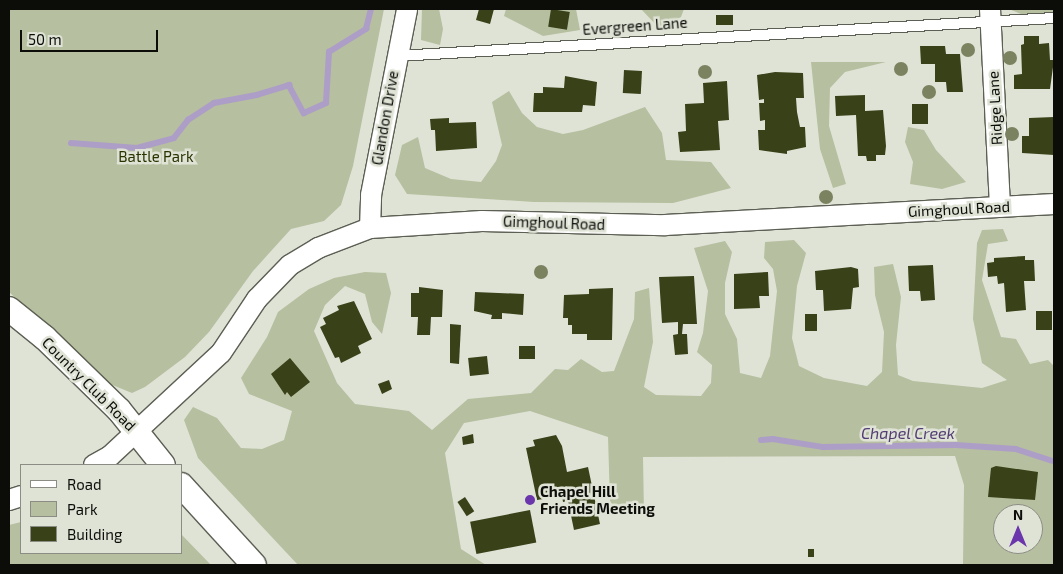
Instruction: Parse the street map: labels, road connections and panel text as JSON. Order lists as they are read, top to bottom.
{
  "streets": {
    "street": [
      "Ridge Lane",
      "Glandon Drive",
      "Gimghoul Road",
      "Country Club Road"
    ],
    "lane": ["Evergreen Lane"]
  },
  "crossings": [
    ["Evergreen Lane", "Ridge Lane"],
    ["Evergreen Lane", "Glandon Drive"],
    ["Ridge Lane", "Gimghoul Road"],
    ["Glandon Drive", "Gimghoul Road"],
    ["Gimghoul Road", "Country Club Road"]
  ],
  "water": ["Chapel Creek"],
  "parks": ["Battle Park"],
  "places": ["Chapel Hill Friends Meeting"],
  "legend": ["Road", "Park", "Building"],
  "scale_bar": "50 m",
  "north": "top"
}
